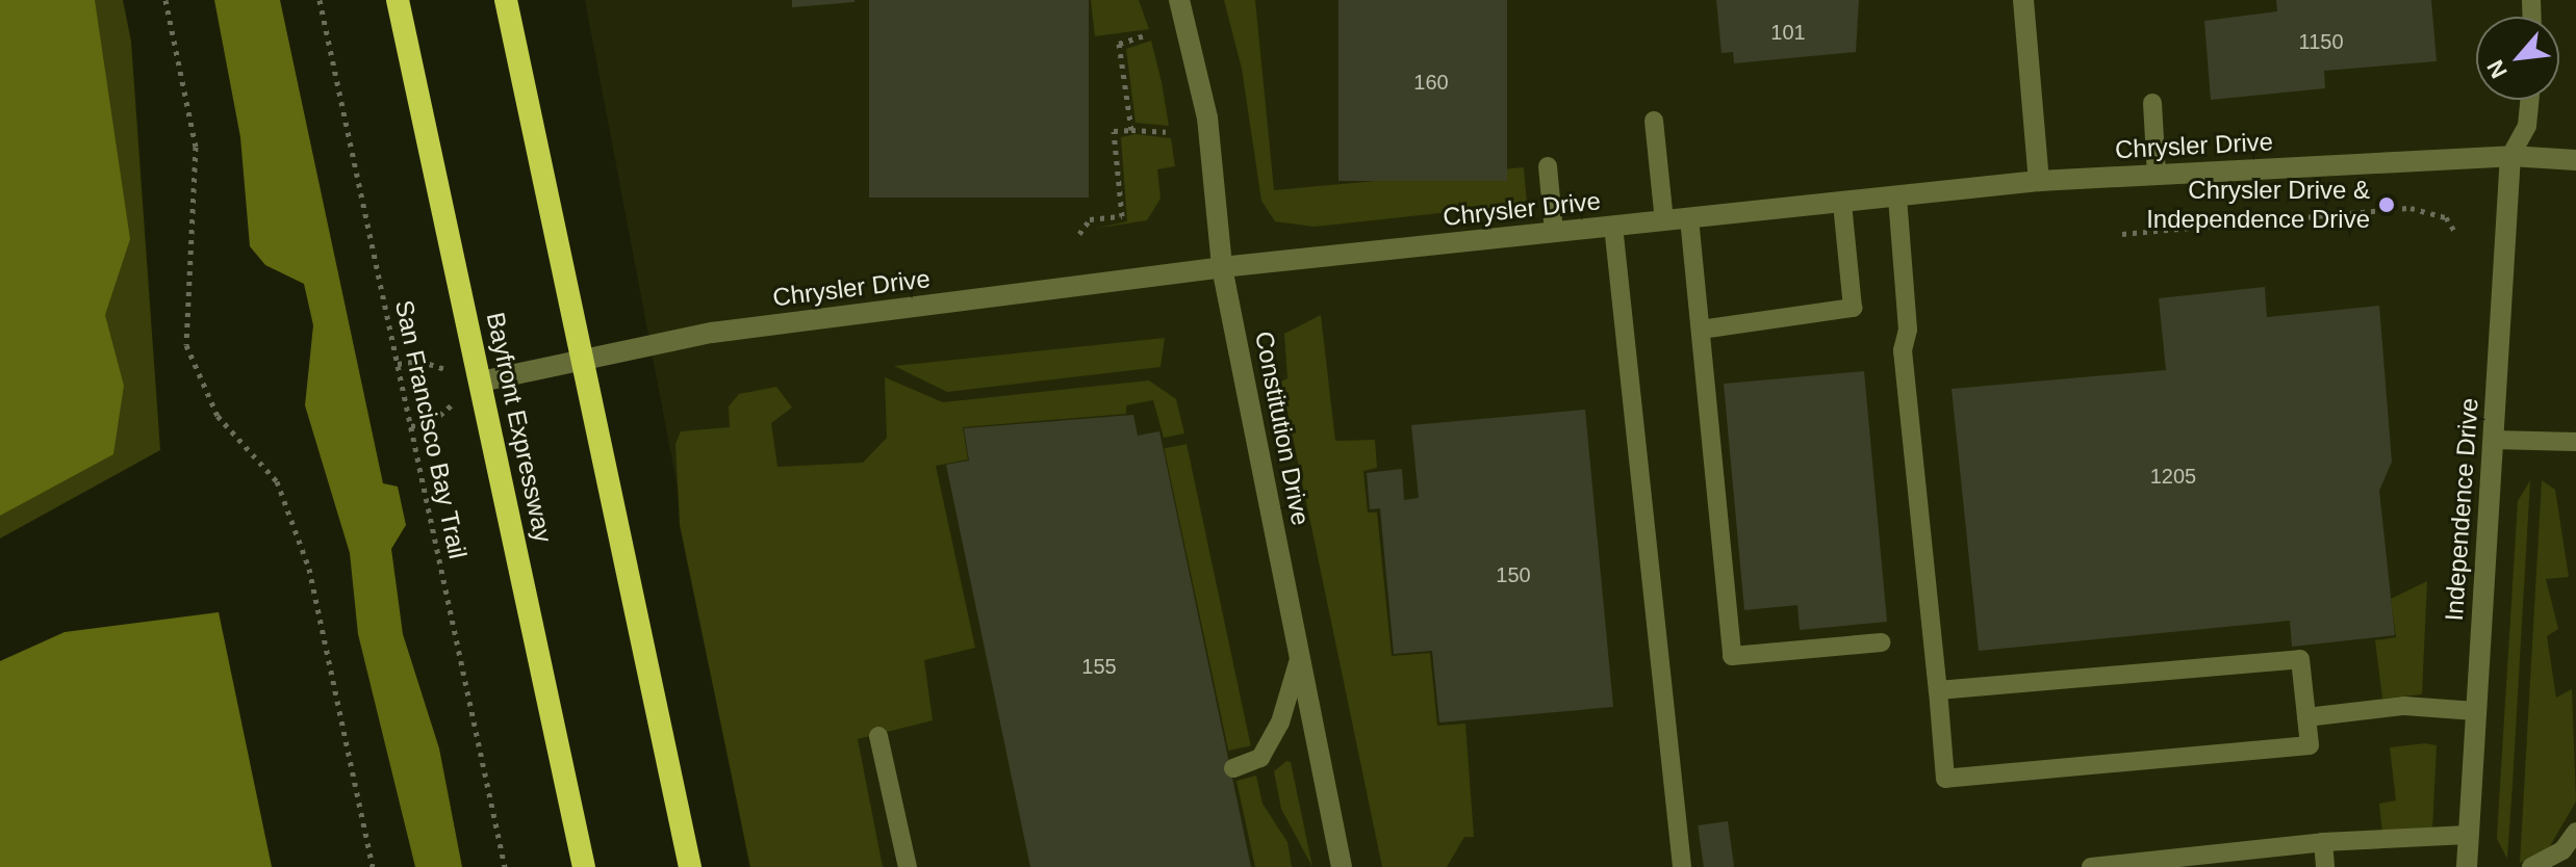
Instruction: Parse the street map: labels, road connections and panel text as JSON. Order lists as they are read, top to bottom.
{
  "streets": {
    "highway": ["Bayfront Expressway"],
    "street": ["Chrysler Drive", "Constitution Drive", "Independence Drive"],
    "path": ["San Francisco Bay Trail"]
  },
  "crossings": [
    ["Chrysler Drive", "Bayfront Expressway"],
    ["Chrysler Drive", "Constitution Drive"],
    ["Chrysler Drive", "Independence Drive"]
  ],
  "places": ["Chrysler Drive & Independence Drive"],
  "house_numbers": [
    "101",
    "1150",
    "160",
    "1205",
    "150",
    "155"
  ],
  "north": "bottom left"
}
